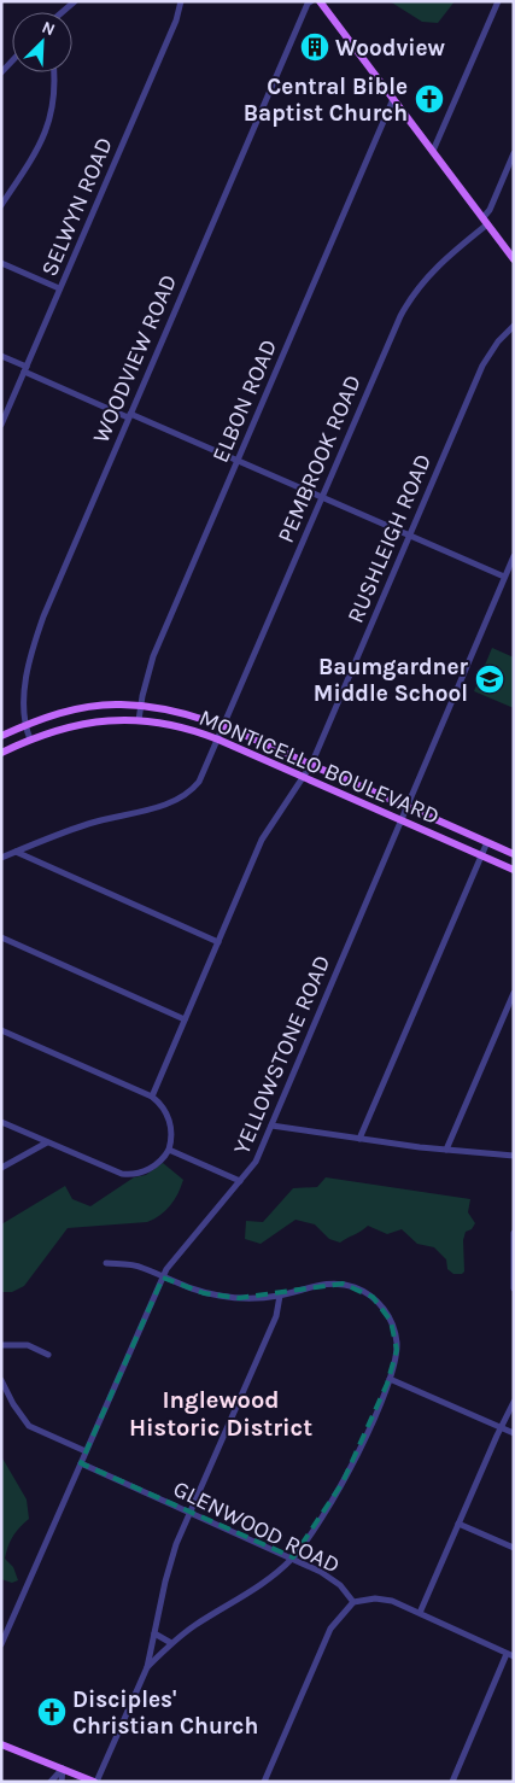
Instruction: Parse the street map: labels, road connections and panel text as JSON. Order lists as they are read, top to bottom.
{
  "streets": {
    "main road": ["MONTICELLO BOULEVARD"],
    "street": [
      "SELWYN ROAD",
      "WOODVIEW ROAD",
      "ELBON ROAD",
      "PEMBROOK ROAD",
      "RUSHLEIGH ROAD",
      "YELLOWSTONE ROAD",
      "GLENWOOD ROAD"
    ]
  },
  "crossings": [
    ["WOODVIEW ROAD", "MONTICELLO BOULEVARD"],
    ["ELBON ROAD", "MONTICELLO BOULEVARD"],
    ["PEMBROOK ROAD", "MONTICELLO BOULEVARD"],
    ["RUSHLEIGH ROAD", "MONTICELLO BOULEVARD"],
    ["MONTICELLO BOULEVARD", "YELLOWSTONE ROAD"],
    ["YELLOWSTONE ROAD", "GLENWOOD ROAD"]
  ],
  "districts": ["Inglewood Historic District"],
  "places": {
    "building": ["Woodview"],
    "church": ["Central Bible Baptist Church", "Disciples' Christian Church"],
    "school or university": ["Baumgardner Middle School"]
  },
  "north": "top right"
}
